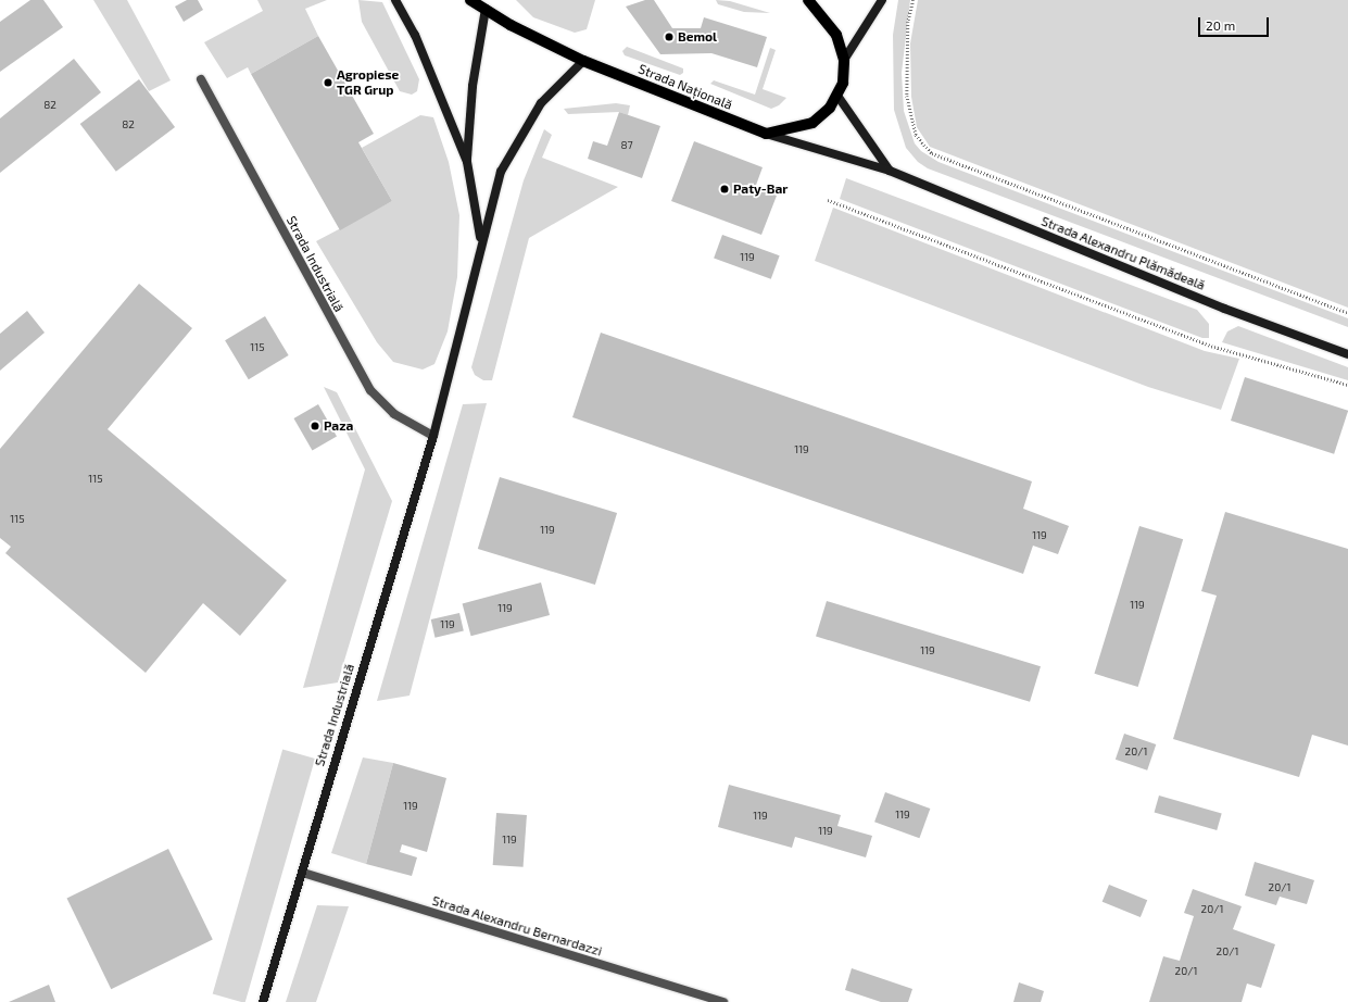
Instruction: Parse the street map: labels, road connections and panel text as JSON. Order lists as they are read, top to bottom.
{
  "streets": {
    "main road": ["Strada Națională"],
    "street": ["Strada Alexandru Plămădeală", "Strada Industrială"],
    "lane": ["Strada Alexandru Bernardazzi"]
  },
  "crossings": [
    ["Strada Națională", "Strada Alexandru Plămădeală"],
    ["Strada Națională", "Strada Industrială"],
    ["Strada Industrială", "Strada Alexandru Bernardazzi"]
  ],
  "places": [
    "Bemol",
    "Agropiese TGR Grup",
    "Paty-Bar",
    "Paza"
  ],
  "house_numbers": [
    "82",
    "82",
    "87",
    "119",
    "115",
    "119",
    "115",
    "115",
    "119",
    "119",
    "119",
    "119",
    "119",
    "119",
    "20/1",
    "119",
    "119",
    "119",
    "119",
    "119",
    "20/1",
    "20/1",
    "20/1",
    "20/1"
  ],
  "scale_bar": "20 m"
}
